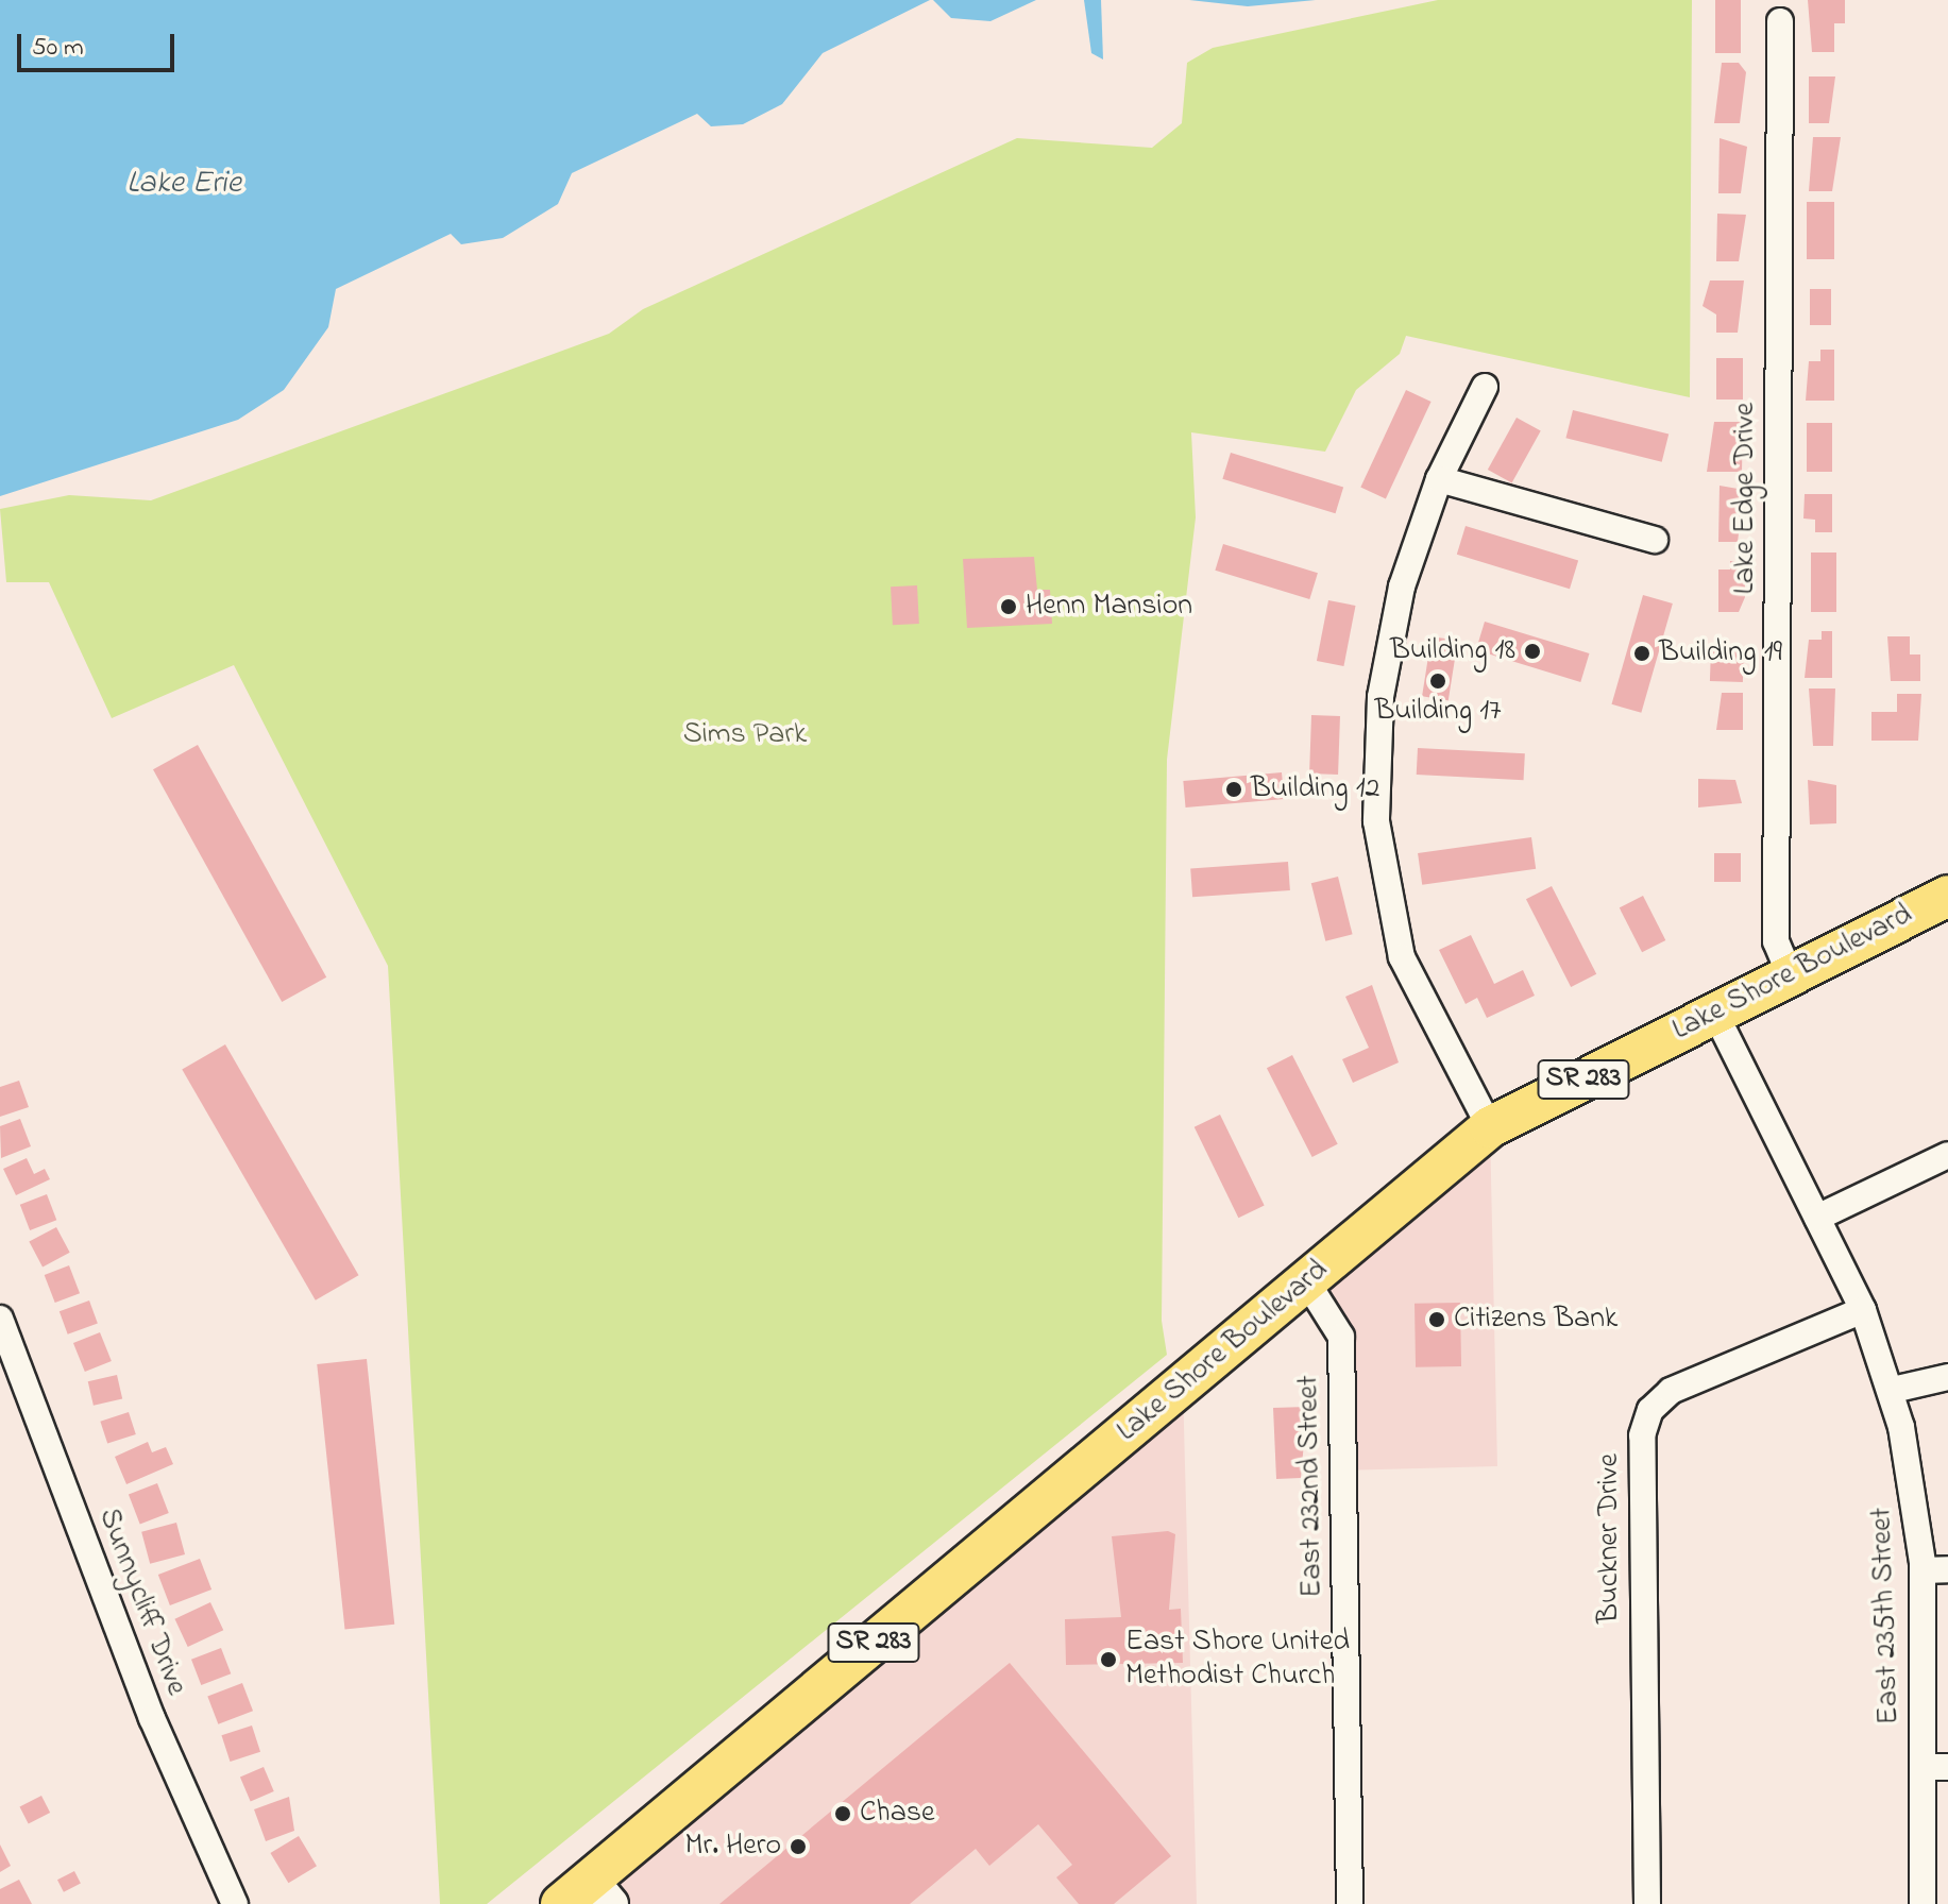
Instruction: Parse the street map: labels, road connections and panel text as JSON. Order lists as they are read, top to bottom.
{
  "streets": {
    "main road": ["Lake Shore Boulevard", "SR 283"],
    "street": [
      "Lake Edge Drive",
      "East 232nd Street",
      "Buckner Drive",
      "Sunnycliff Drive",
      "East 235th Street"
    ]
  },
  "crossings": [
    ["Lake Edge Drive", "Lake Shore Boulevard"],
    ["Lake Shore Boulevard", "East 232nd Street"],
    ["Lake Shore Boulevard", "East 235th Street"],
    ["Buckner Drive", "East 235th Street"]
  ],
  "water": ["Lake Erie"],
  "parks": ["Sims Park"],
  "places": [
    "Henn Mansion",
    "Building 18",
    "Building 19",
    "Building 17",
    "Building 12",
    "Citizens Bank",
    "East Shore United Methodist Church",
    "Chase",
    "Mr. Hero"
  ],
  "scale_bar": "50 m"
}
